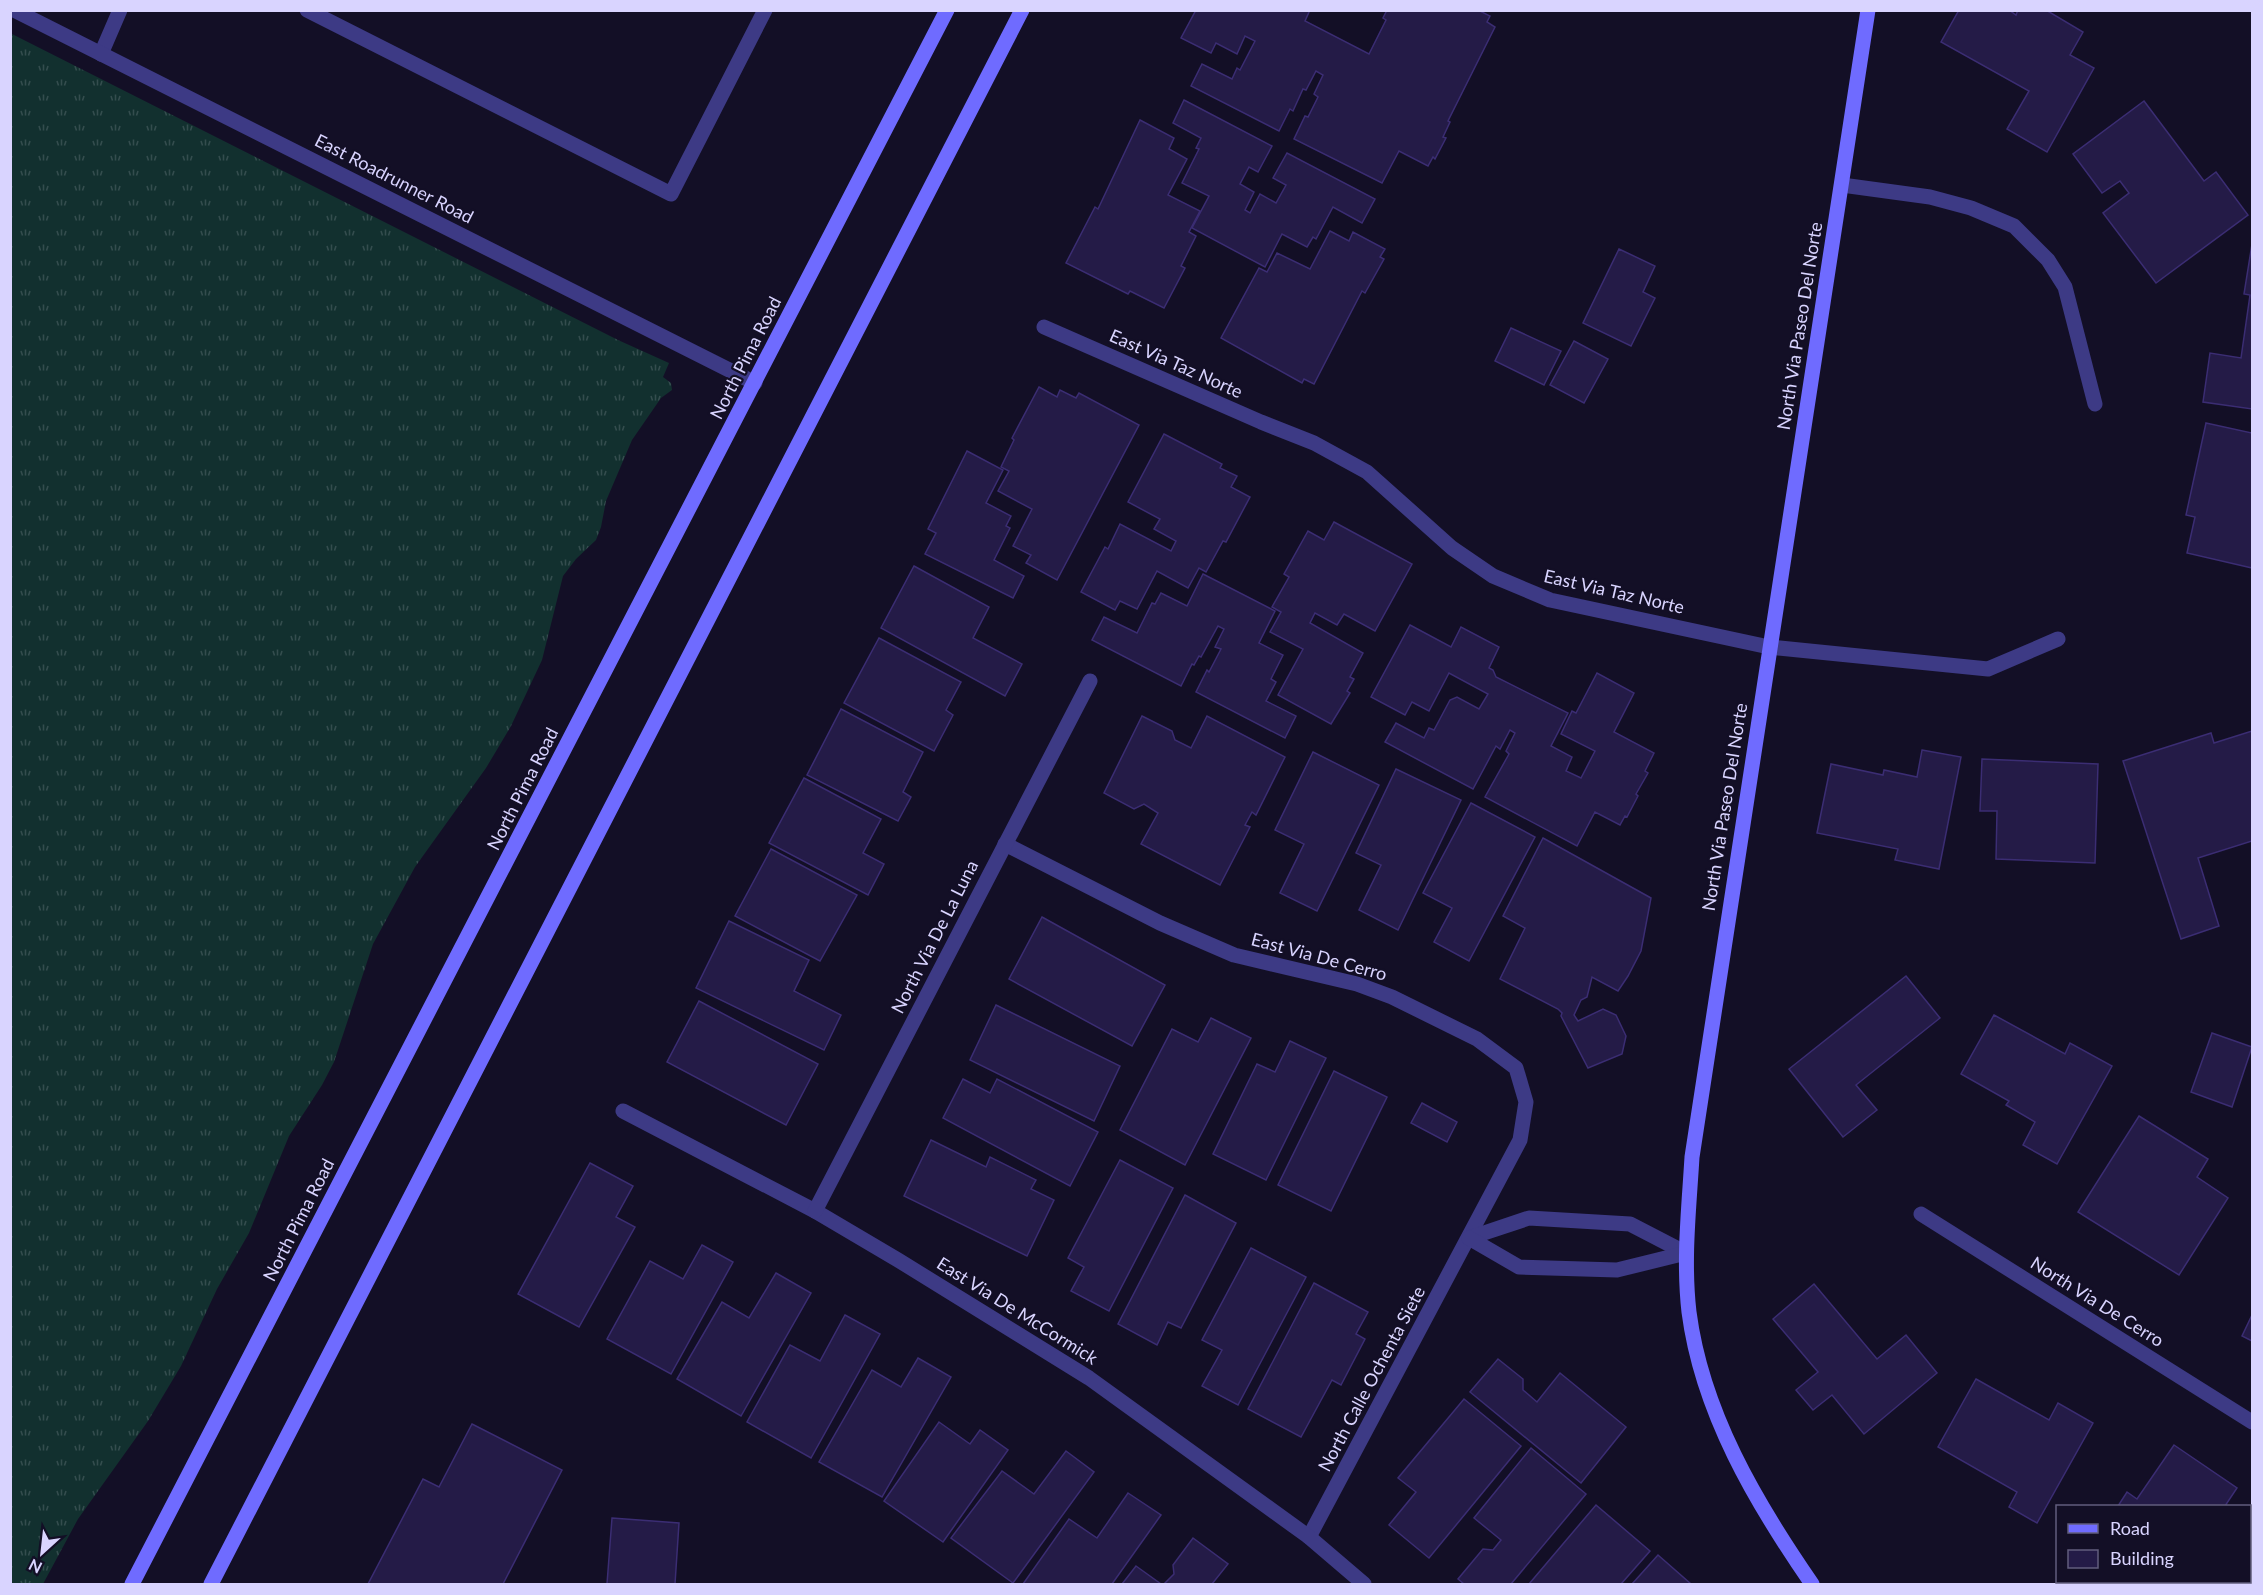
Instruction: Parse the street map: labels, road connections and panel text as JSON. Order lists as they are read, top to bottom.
{
  "streets": {
    "main road": ["North Via Paseo Del Norte", "North Pima Road"],
    "street": [
      "East Roadrunner Road",
      "East Via Taz Norte",
      "North Via De La Luna",
      "East Via De Cerro",
      "North Via De Cerro",
      "East Via De McCormick",
      "North Calle Ochenta Siete"
    ]
  },
  "crossings": [
    ["East Roadrunner Road", "North Pima Road"],
    ["North Via Paseo Del Norte", "East Via Taz Norte"],
    ["North Via De La Luna", "East Via De Cerro"],
    ["North Via De La Luna", "East Via De McCormick"],
    ["East Via De Cerro", "North Calle Ochenta Siete"],
    ["East Via De McCormick", "North Calle Ochenta Siete"]
  ],
  "legend": ["Road", "Building"],
  "north": "bottom left"
}
